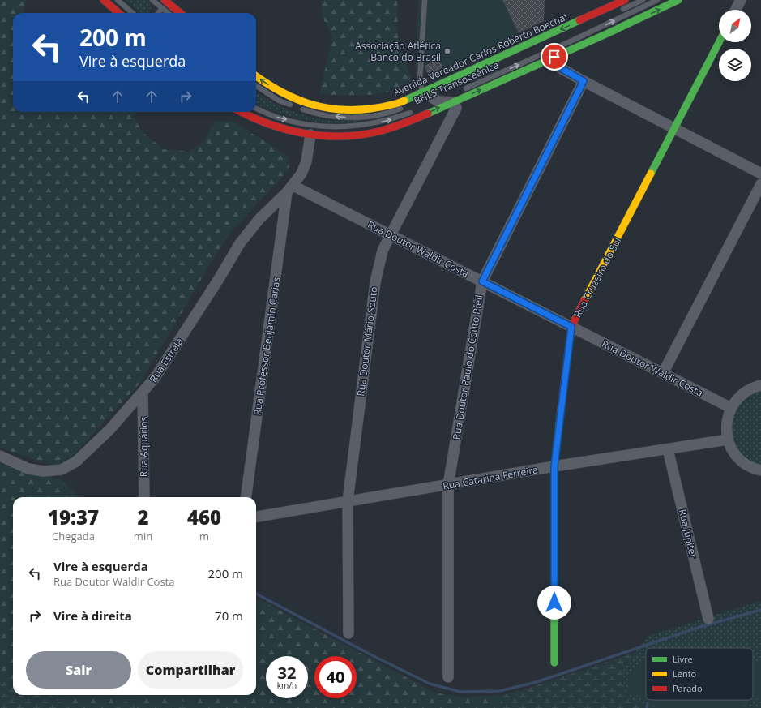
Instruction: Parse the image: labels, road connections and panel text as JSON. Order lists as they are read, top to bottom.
{
  "streets": {
    "main road": ["Avenida Vereador Carlos Roberto Boechat", "Rua Cruzeiro do Sul"],
    "street": [
      "Rua Doutor Waldir Costa",
      "Rua Doutor Mário Souto",
      "Rua Professor Benjamin Carias",
      "Rua Estrela",
      "Rua Doutor Paulo do Couto Pfeil",
      "Rua Aquários",
      "Rua Catarina Ferreira",
      "Rua Júpiter"
    ],
    "lane": ["BHLS Transoceânica"]
  },
  "crossings": [
    ["Rua Doutor Waldir Costa", "Rua Cruzeiro do Sul"],
    ["Rua Doutor Waldir Costa", "Rua Doutor Mário Souto"],
    ["Rua Doutor Waldir Costa", "Rua Professor Benjamin Carias"],
    ["Rua Doutor Waldir Costa", "Rua Estrela"],
    ["Rua Doutor Waldir Costa", "Rua Doutor Paulo do Couto Pfeil"],
    ["Rua Cruzeiro do Sul", "Rua Catarina Ferreira"],
    ["Rua Doutor Mário Souto", "Rua Catarina Ferreira"],
    ["Rua Professor Benjamin Carias", "Rua Estrela"],
    ["Rua Estrela", "Rua Aquários"],
    ["Rua Doutor Paulo do Couto Pfeil", "Rua Catarina Ferreira"],
    ["Rua Catarina Ferreira", "Rua Júpiter"]
  ],
  "places": ["Associação Atlética Banco do Brasil"],
  "legend": ["Livre", "Lento", "Parado"],
  "north": "top right",
  "page": {
    "turn": ["200 m", "Vire à esquerda"],
    "eta": [
      "19:37",
      "Chegada",
      "2",
      "min",
      "460",
      "m"
    ],
    "list": [
      {
        "name": "Vire à esquerda",
        "note": "Rua Doutor Waldir Costa",
        "value": "200 m"
      },
      {
        "name": "Vire à direita",
        "value": "70 m"
      }
    ],
    "buttons": ["Sair", "Compartilhar"],
    "speed": "32 km/h",
    "limit": "40"
  }
}
